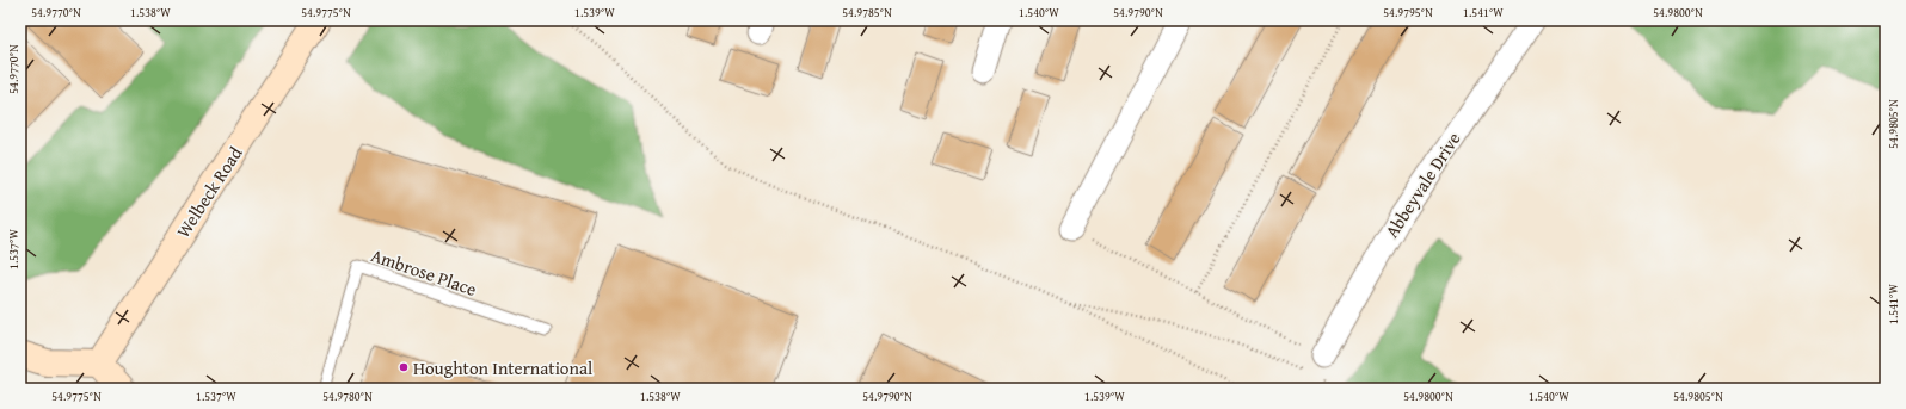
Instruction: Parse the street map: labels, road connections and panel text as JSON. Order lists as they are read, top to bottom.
{
  "streets": {
    "street": ["Abbeyvale Drive", "Welbeck Road"],
    "lane": ["Ambrose Place"]
  },
  "places": ["Houghton International"],
  "coordinates": [
    "54.9770°N",
    "1.538°W",
    "54.9775°N",
    "1.539°W",
    "54.9785°N",
    "1.540°W",
    "54.9790°N",
    "54.9795°N",
    "1.541°W",
    "54.9800°N",
    "54.9805°N",
    "1.537°W",
    "54.9780°N"
  ]
}
